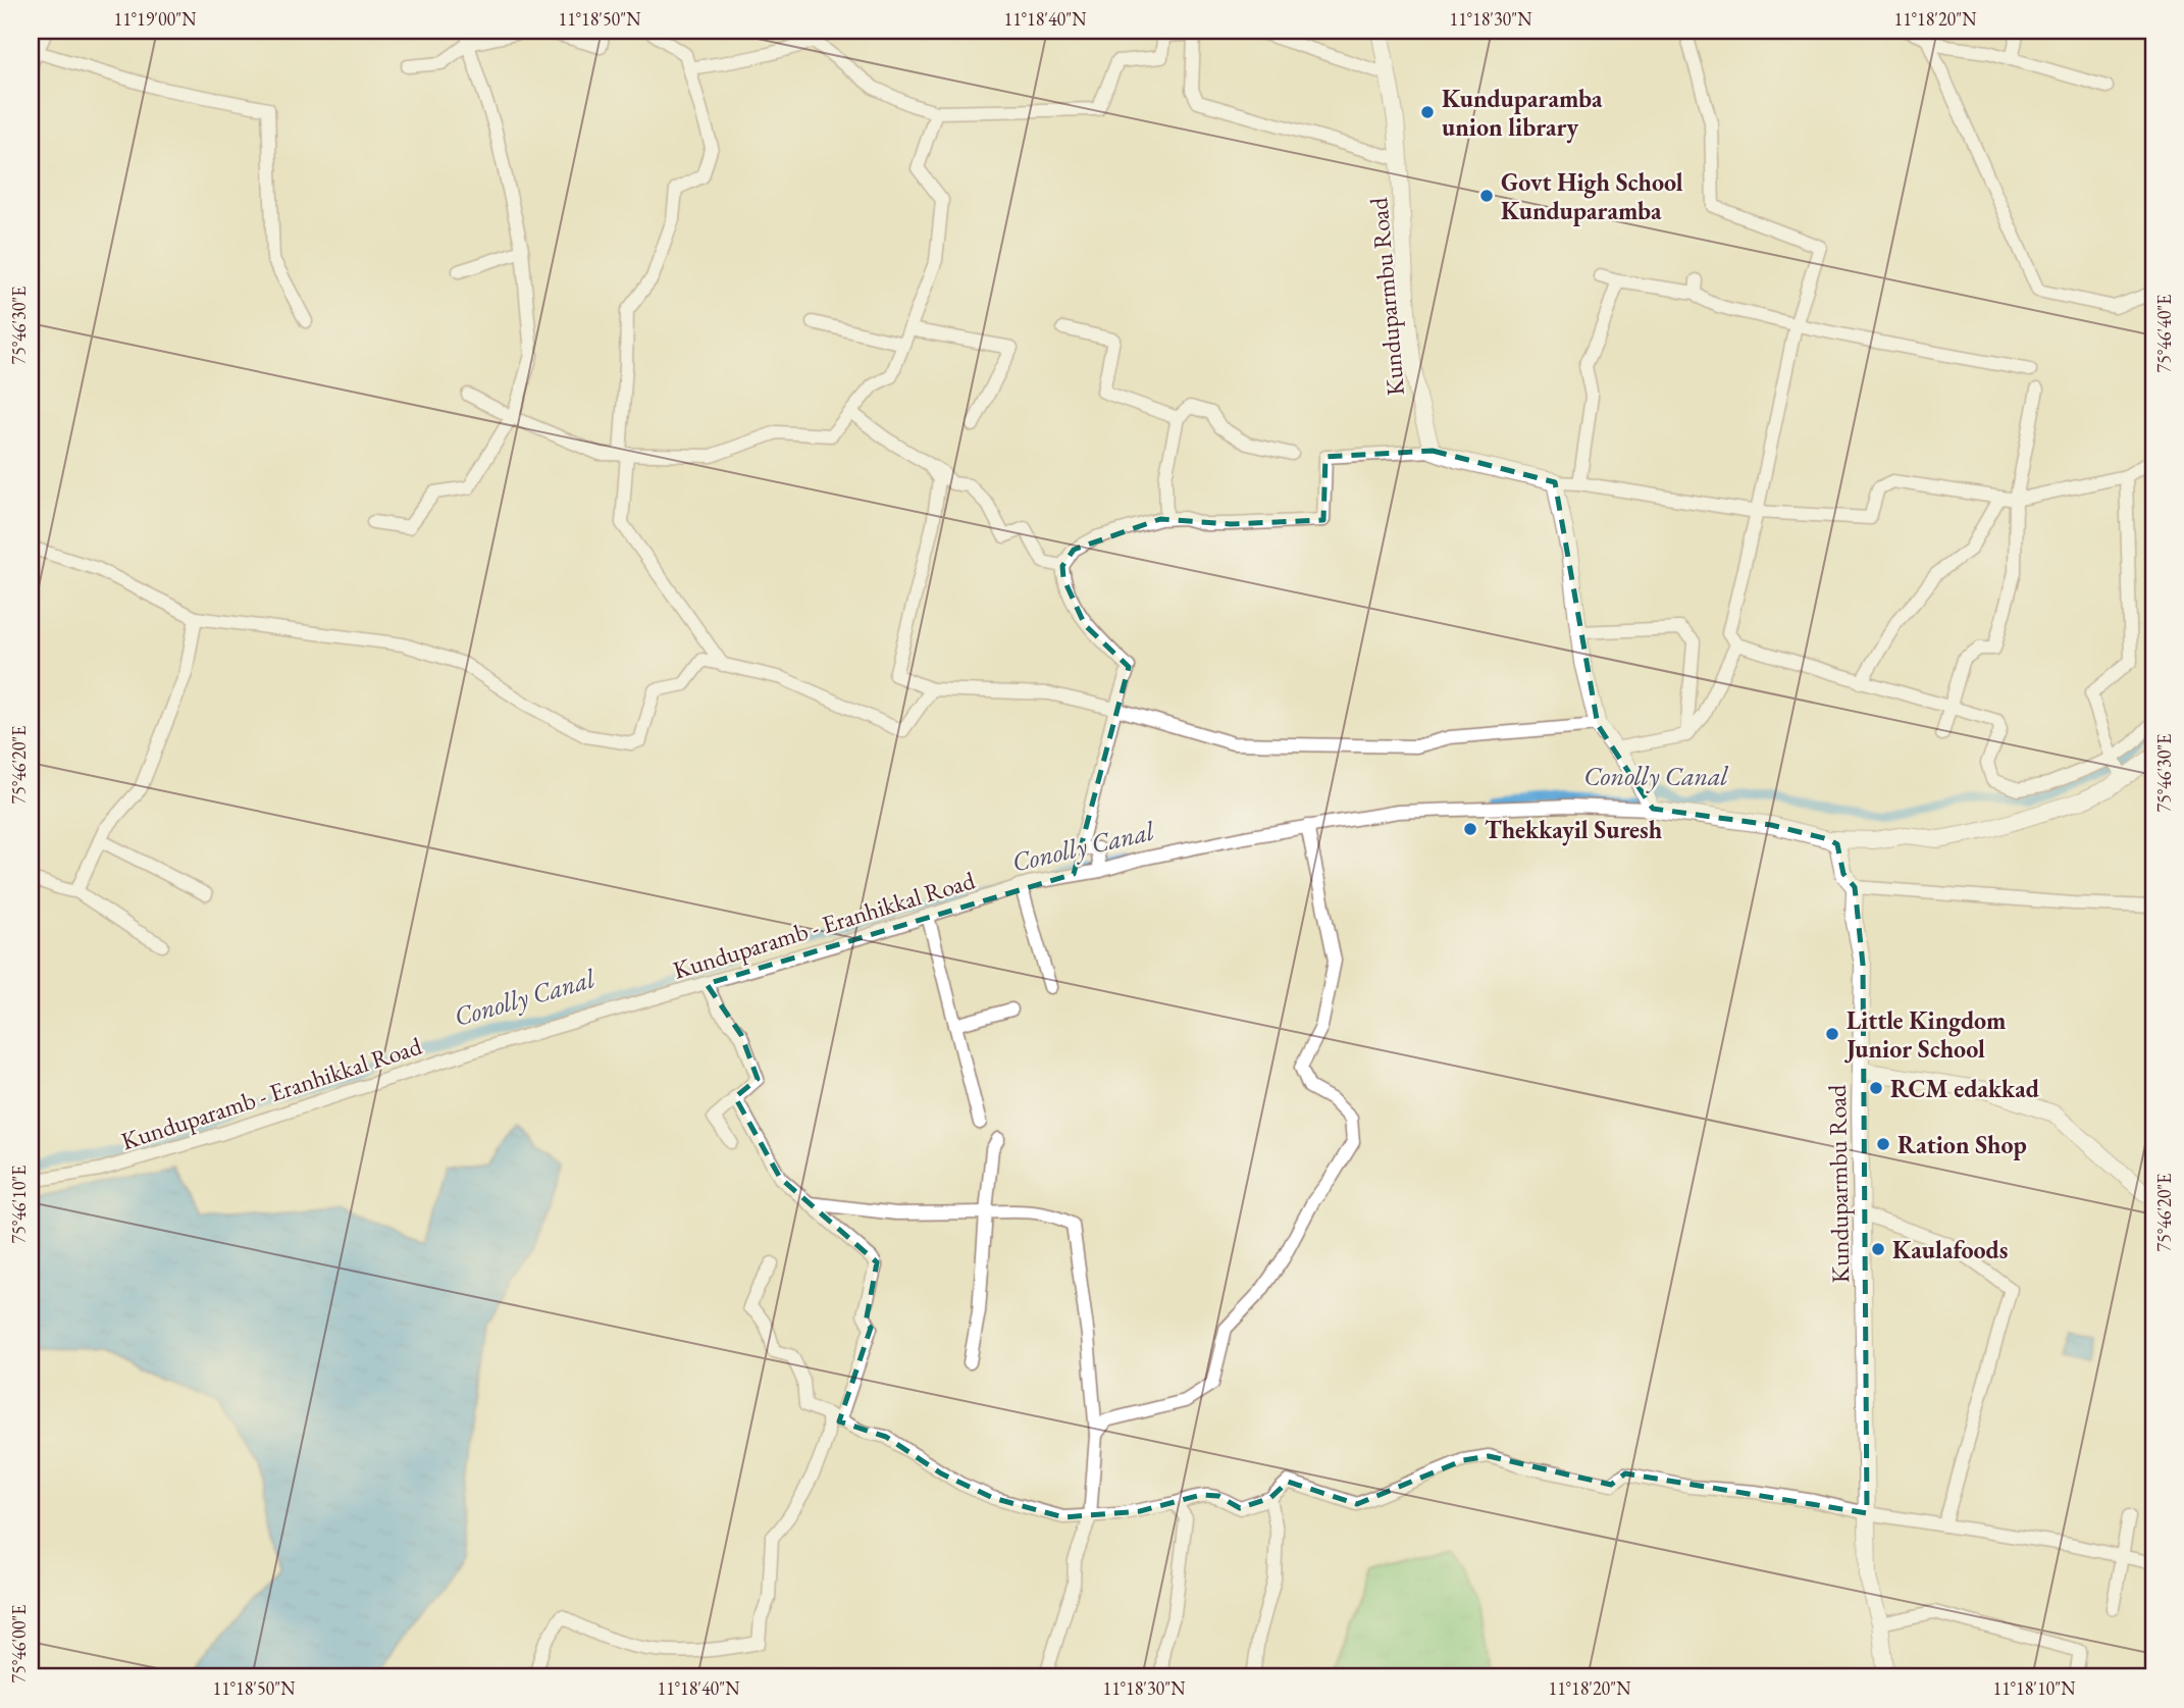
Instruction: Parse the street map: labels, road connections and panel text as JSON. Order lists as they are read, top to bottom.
{
  "streets": {
    "main road": ["Kunduparmbu Road"],
    "street": ["Kunduparamb - Eranhikkal Road"]
  },
  "water": ["Conolly Canal"],
  "places": [
    "Kunduparamba union library",
    "Govt High School Kunduparamba",
    "Thekkayil Suresh",
    "Little Kingdom Junior School",
    "RCM edakkad",
    "Ration Shop",
    "Kaulafoods"
  ],
  "coordinates": [
    "11°19'00\"N",
    "11°18'50\"N",
    "11°18'40\"N",
    "11°18'30\"N",
    "11°18'20\"N",
    "75°46'30\"E",
    "75°46'40\"E",
    "75°46'20\"E",
    "75°46'10\"E",
    "75°46'00\"E",
    "11°18'10\"N"
  ]
}
